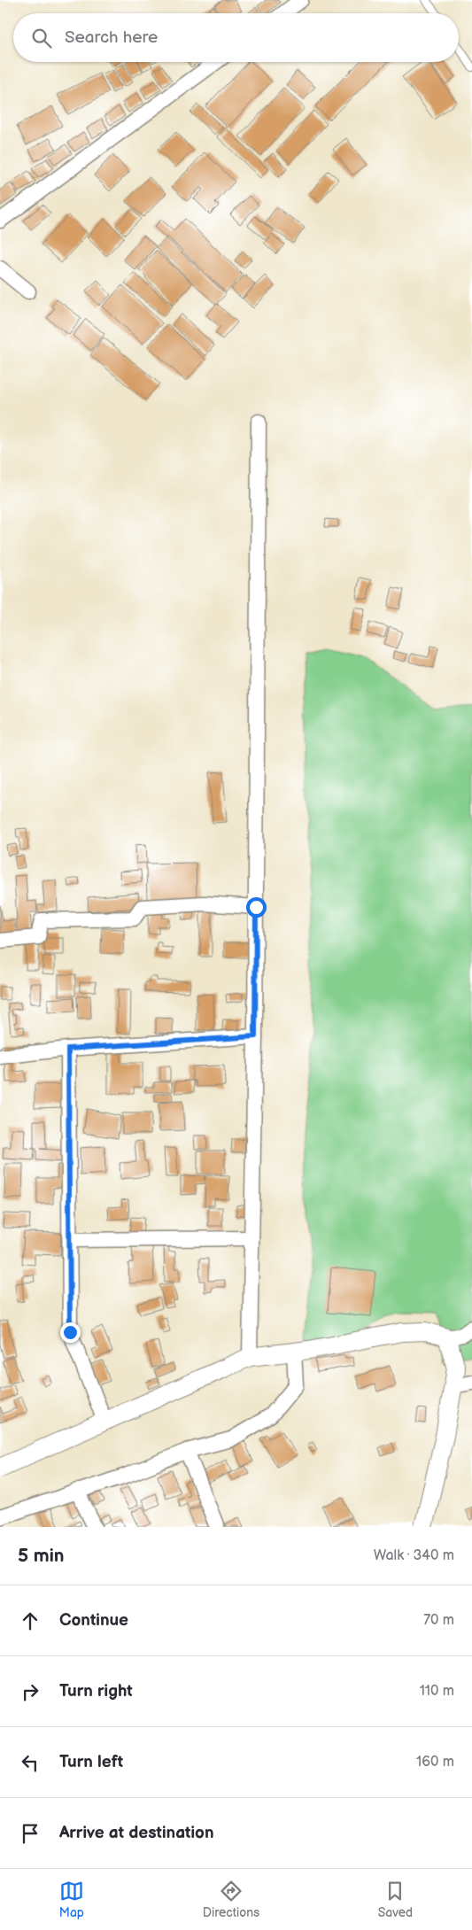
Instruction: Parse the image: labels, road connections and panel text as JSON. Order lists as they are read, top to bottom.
{
  "page": {
    "search": "Search here",
    "heading": ["5 min", "Walk · 340 m"],
    "list": [
      ["Continue", "70 m"],
      ["Turn right", "110 m"],
      ["Turn left", "160 m"],
      "Arrive at destination"
    ],
    "nav": ["Map", "Directions", "Saved"]
  }
}
